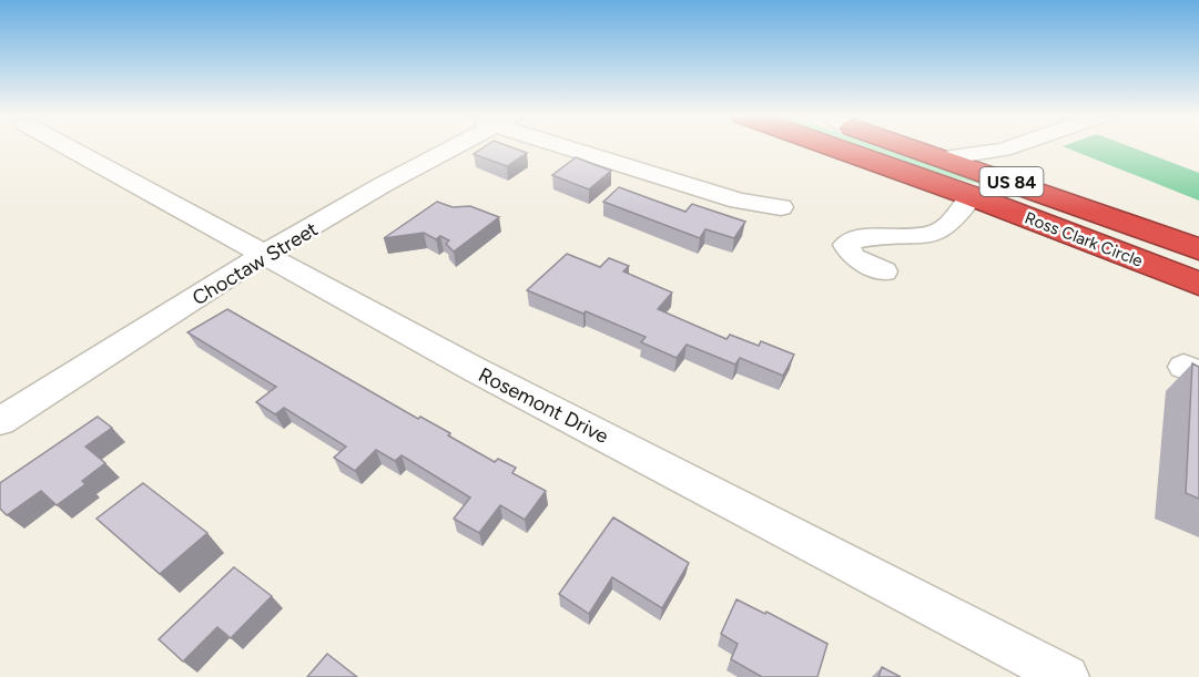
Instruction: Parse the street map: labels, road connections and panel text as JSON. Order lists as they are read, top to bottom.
{
  "streets": {
    "highway": ["US 84", "Ross Clark Circle"],
    "street": ["Choctaw Street", "Rosemont Drive"]
  },
  "crossings": [
    ["Choctaw Street", "Rosemont Drive"]
  ]
}
